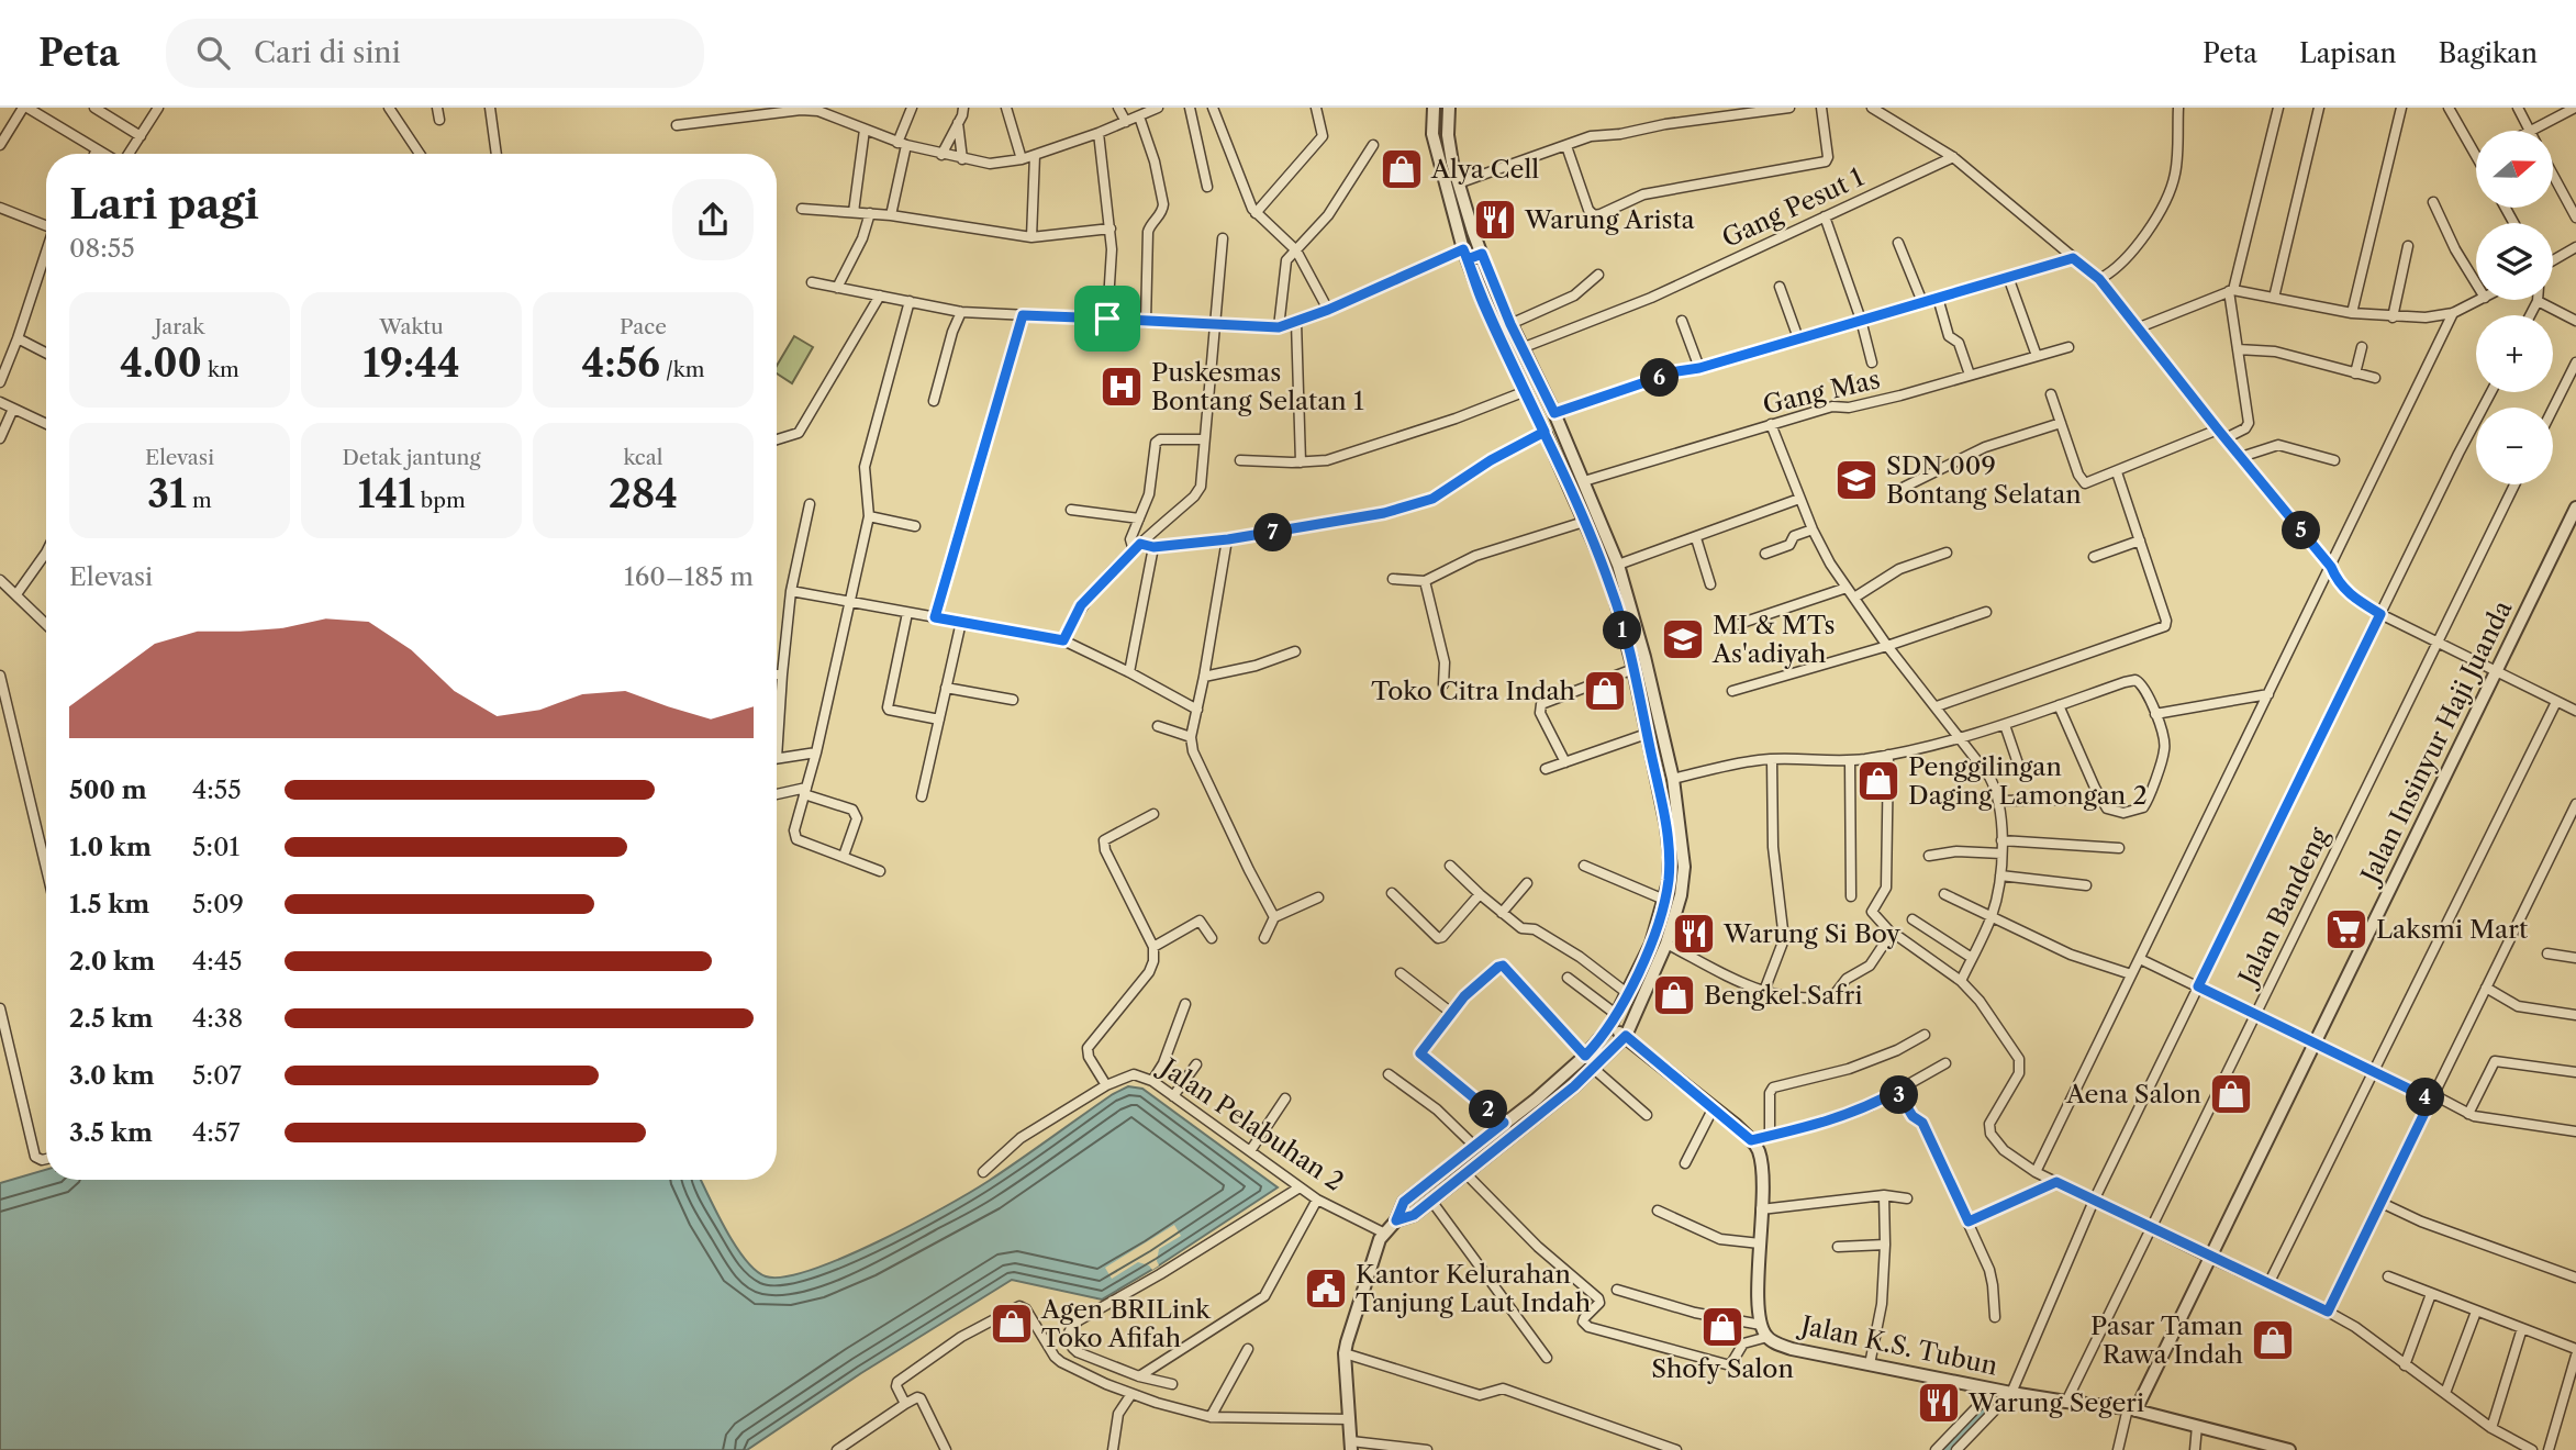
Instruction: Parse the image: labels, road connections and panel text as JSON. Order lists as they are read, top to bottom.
{
  "streets": {
    "street": [
      "Gang Pesut 1",
      "Gang Mas",
      "Jalan Insinyur Haji Juanda",
      "Jalan Bandeng",
      "Jalan Pelabuhan 2",
      "Jalan K.S. Tubun"
    ]
  },
  "crossings": [
    ["Jalan Insinyur Haji Juanda", "Jalan K.S. Tubun"],
    ["Jalan Bandeng", "Jalan K.S. Tubun"]
  ],
  "places": {
    "shop": [
      "Alya Cell",
      "Toko Citra Indah",
      "Penggilingan Daging Lamongan 2",
      "Bengkel Safri",
      "Aena Salon",
      "Agen BRILink Toko Afifah",
      "Shofy Salon",
      "Pasar Taman Rawa Indah"
    ],
    "restaurant": ["Warung Arista", "Warung Si Boy", "Warung Segeri"],
    "hospital": ["Puskesmas Bontang Selatan 1"],
    "school or university": ["SDN 009 Bontang Selatan", "MI & MTs As'adiyah"],
    "supermarket": ["Laksmi Mart"],
    "public building": ["Kantor Kelurahan Tanjung Laut Indah"]
  },
  "north": "right",
  "page": {
    "header": "Peta",
    "search": "Cari di sini",
    "nav": ["Peta", "Lapisan", "Bagikan"],
    "map_buttons": ["+", "−"],
    "heading": ["Lari pagi", "08:55"],
    "stats": [
      ["Jarak", "4.00 km"],
      ["Waktu", "19:44"],
      ["Pace", "4:56 /km"],
      ["Elevasi", "31 m"],
      ["Detak jantung", "141 bpm"],
      ["kcal", "284"]
    ],
    "pins": [
      "6",
      "5",
      "7",
      "1",
      "3",
      "4",
      "2"
    ],
    "chart": ["Elevasi", "160–185 m"],
    "list": [
      {
        "name": "500 m",
        "note": "4:55"
      },
      {
        "name": "1.0 km",
        "note": "5:01"
      },
      {
        "name": "1.5 km",
        "note": "5:09"
      },
      {
        "name": "2.0 km",
        "note": "4:45"
      },
      {
        "name": "2.5 km",
        "note": "4:38"
      },
      {
        "name": "3.0 km",
        "note": "5:07"
      },
      {
        "name": "3.5 km",
        "note": "4:57"
      }
    ]
  }
}
